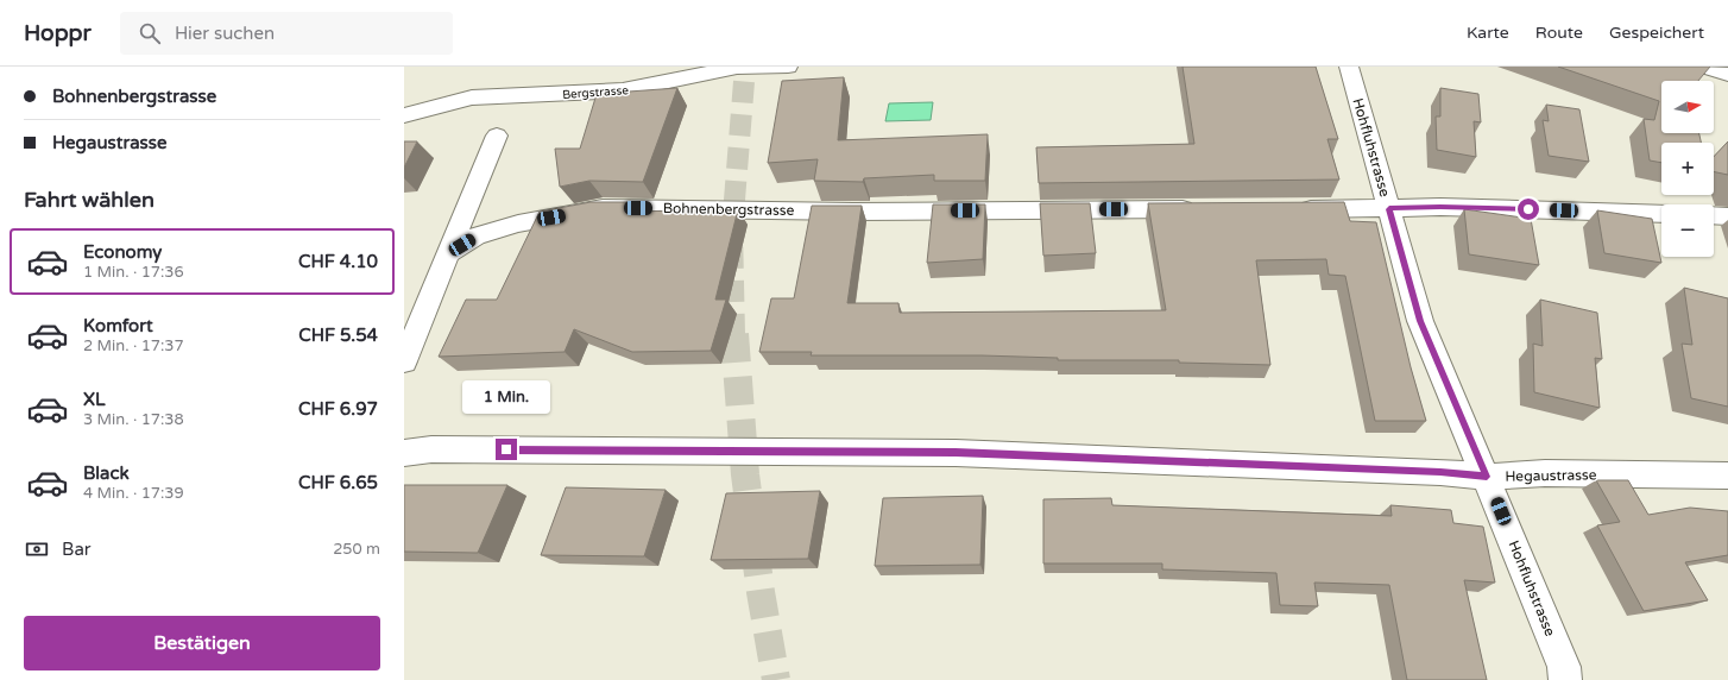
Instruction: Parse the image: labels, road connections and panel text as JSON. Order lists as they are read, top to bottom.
{
  "streets": {
    "street": [
      "Bergstrasse",
      "Hohfluhstrasse",
      "Bohnenbergstrasse",
      "Hegaustrasse"
    ]
  },
  "crossings": [
    ["Hohfluhstrasse", "Hegaustrasse"]
  ],
  "north": "right",
  "page": {
    "header": "Hoppr",
    "search": "Hier suchen",
    "nav": ["Karte", "Route", "Gespeichert"],
    "banner": ["Bohnenbergstrasse", "Hegaustrasse"],
    "map_buttons": ["+", "−"],
    "heading": "Fahrt wählen",
    "list": [
      {
        "name": "Economy",
        "note": "1 Min. · 17:36",
        "value": "CHF 4.10"
      },
      {
        "name": "Komfort",
        "note": "2 Min. · 17:37",
        "value": "CHF 5.54"
      },
      {
        "name": "XL",
        "note": "3 Min. · 17:38",
        "value": "CHF 6.97"
      },
      {
        "name": "Black",
        "note": "4 Min. · 17:39",
        "value": "CHF 6.65"
      }
    ],
    "bubble": "1 Min.",
    "pay": ["Bar", "250 m"],
    "buttons": "Bestätigen"
  }
}
